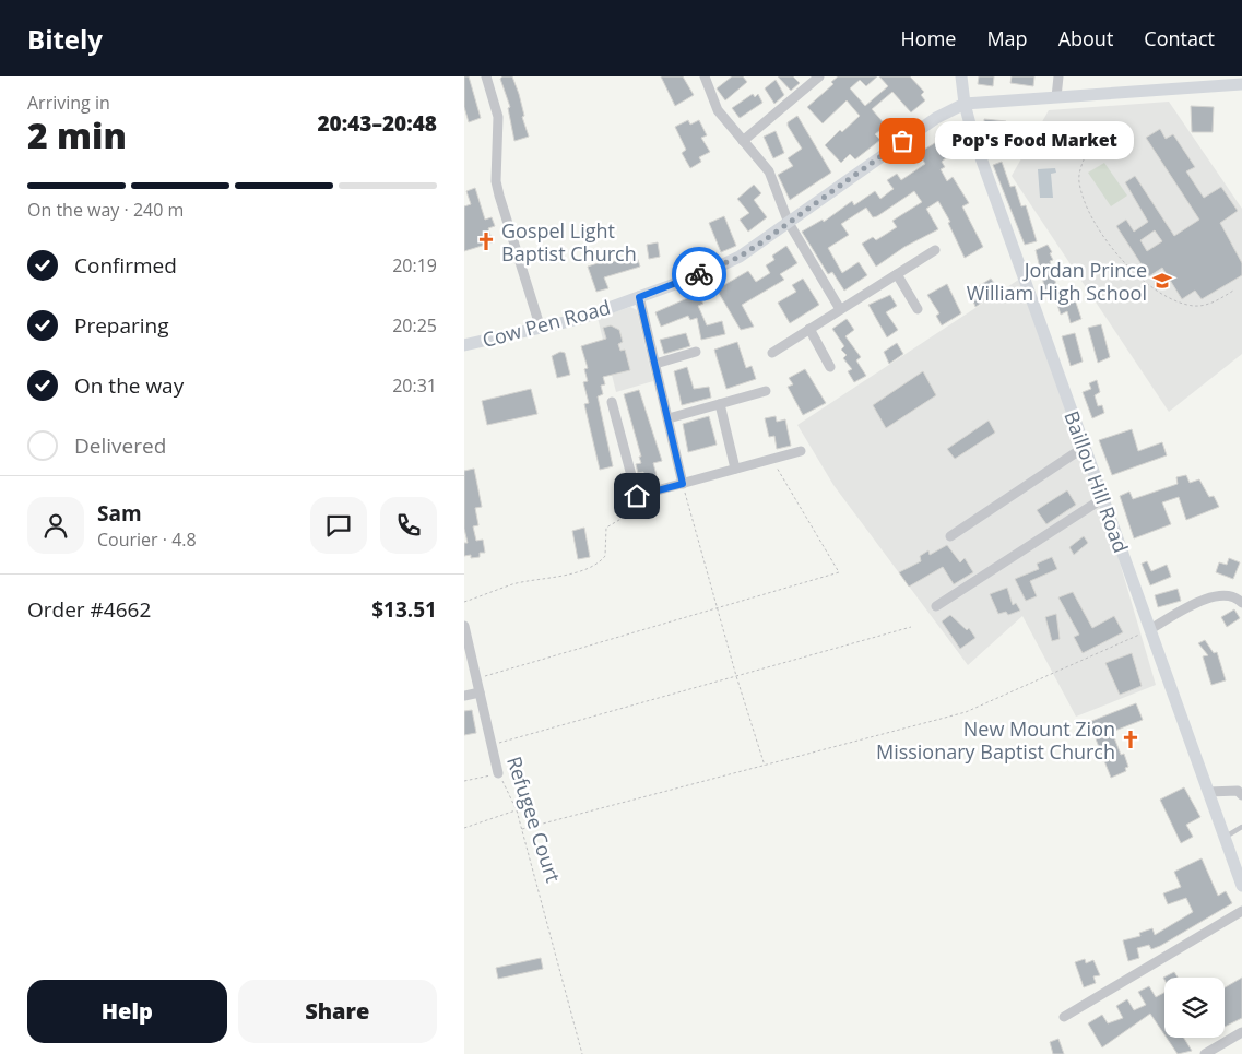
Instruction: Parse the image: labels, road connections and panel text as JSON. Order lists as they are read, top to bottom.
{
  "streets": {
    "main road": ["Cow Pen Road", "Baillou Hill Road"],
    "street": ["Refugee Court"]
  },
  "crossings": [
    ["Cow Pen Road", "Baillou Hill Road"]
  ],
  "places": {
    "other": ["Pop's Food Market"],
    "church": ["Gospel Light Baptist Church", "New Mount Zion Missionary Baptist Church"],
    "school or university": ["Jordan Prince William High School"]
  },
  "page": {
    "header": "Bitely",
    "nav": [
      "Home",
      "Map",
      "About",
      "Contact"
    ],
    "heading": ["2 min", "Arriving in", "20:43–20:48"],
    "panel": [
      "Sam",
      "Courier · 4.8",
      "Order #4662",
      "$13.51"
    ],
    "bubble": "Pop's Food Market",
    "bar": "On the way · 240 m",
    "list": [
      ["Confirmed", "20:19"],
      ["Preparing", "20:25"],
      ["On the way", "20:31"],
      "Delivered"
    ],
    "buttons": ["Help", "Share"]
  }
}
